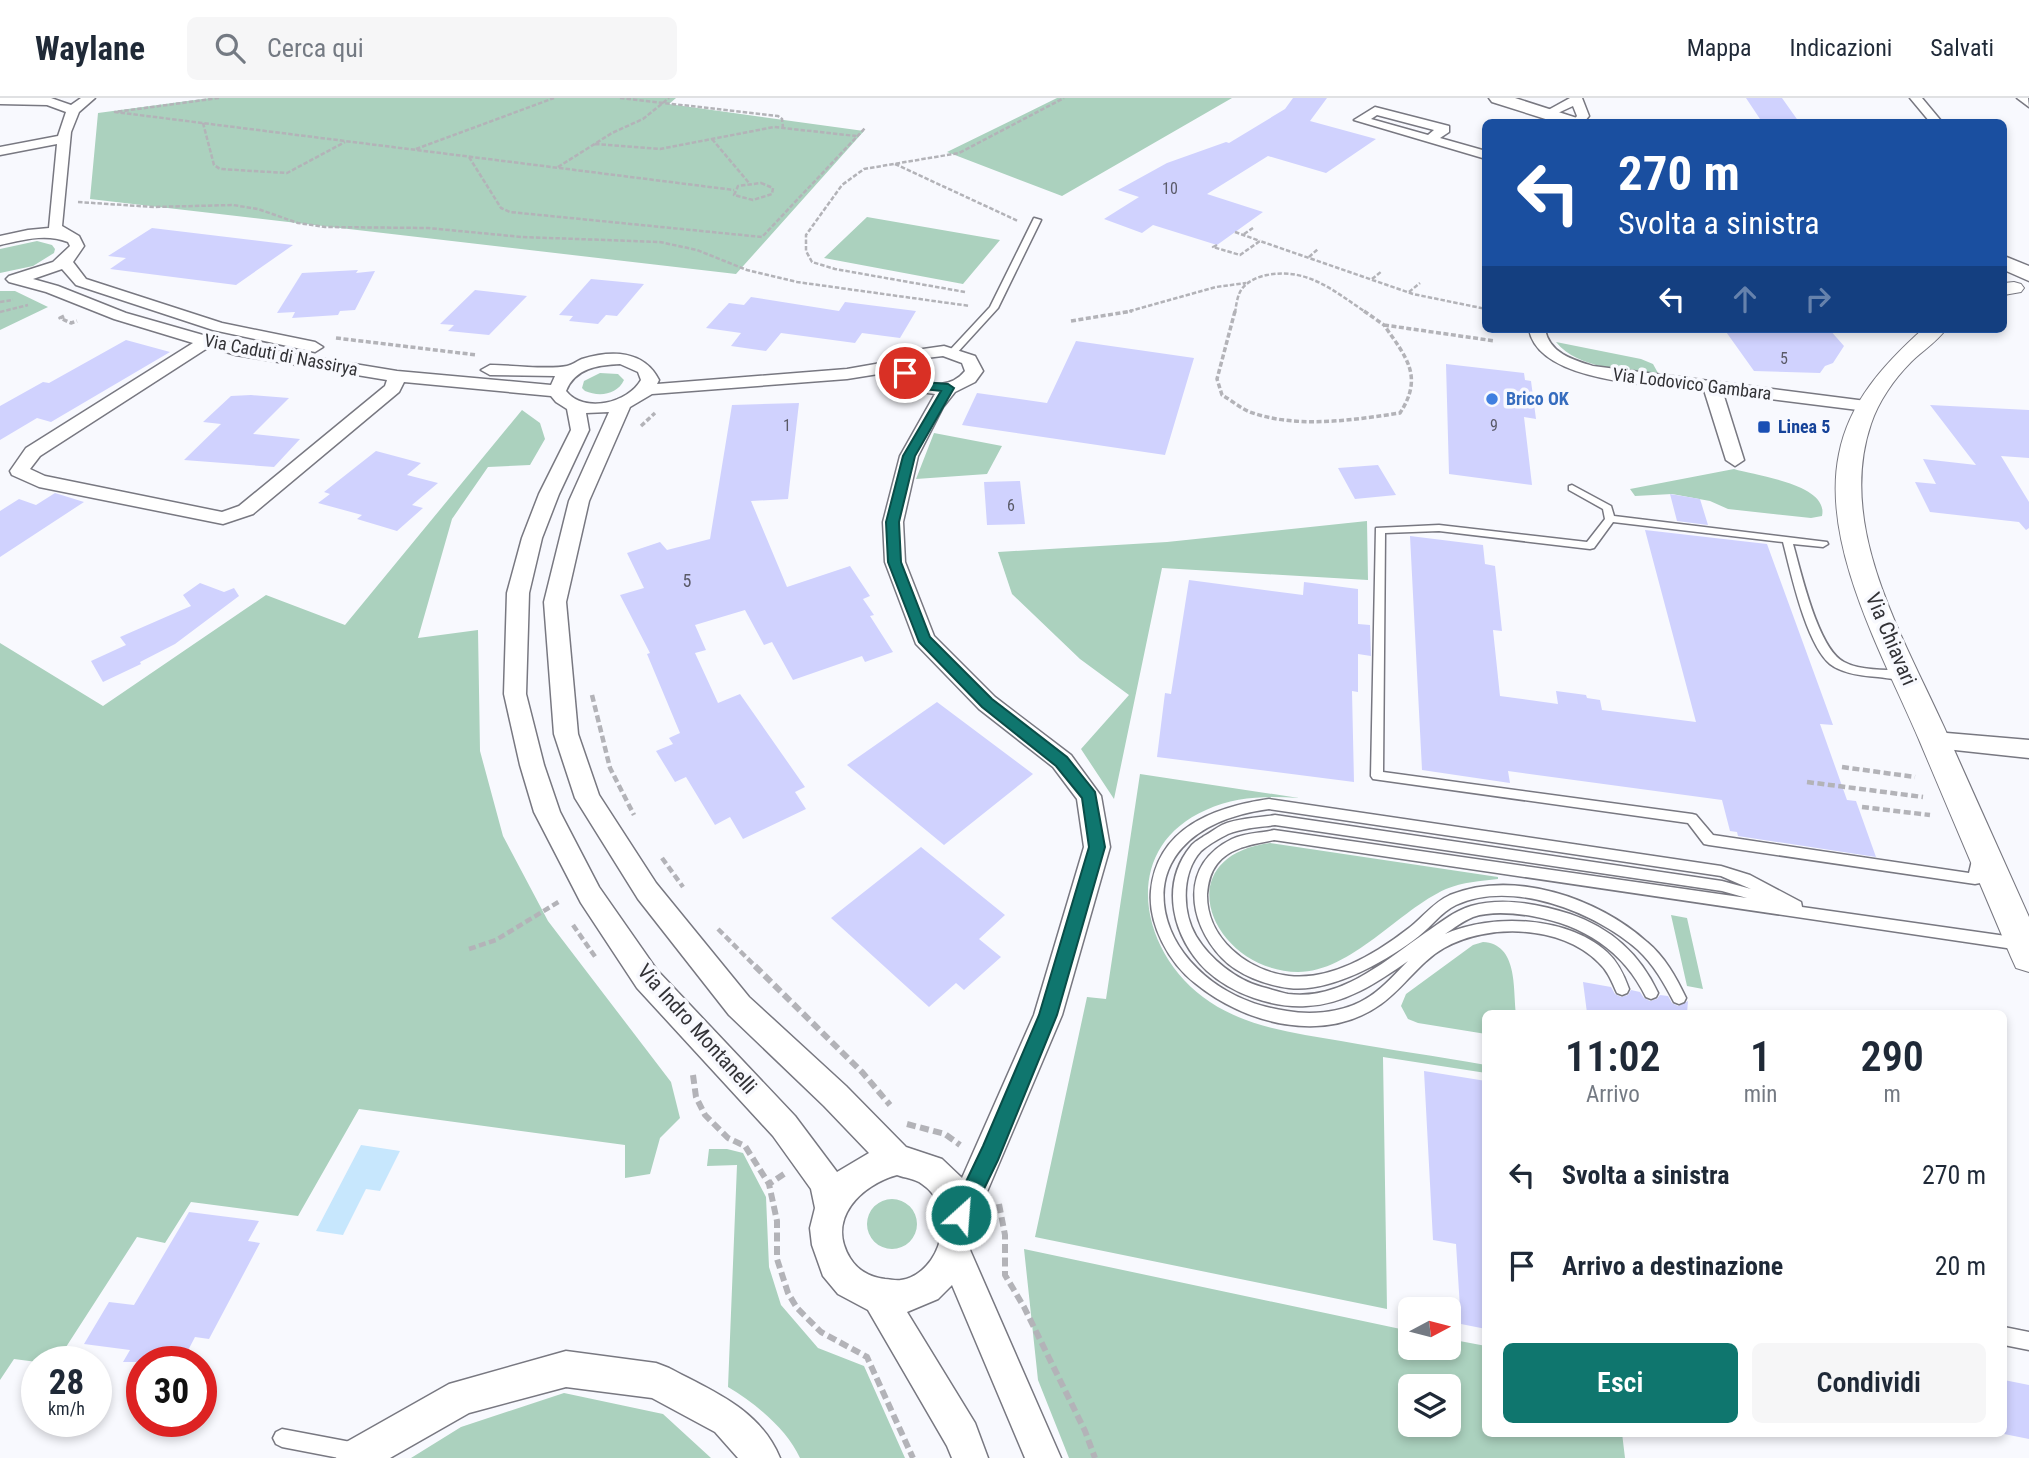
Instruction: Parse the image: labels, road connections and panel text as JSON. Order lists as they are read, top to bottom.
{
  "streets": {
    "street": [
      "Via Caduti di Nassirya",
      "Via Lodovico Gambara",
      "Via Chiavari",
      "Via Indro Montanelli"
    ]
  },
  "crossings": [
    ["Via Caduti di Nassirya", "Via Indro Montanelli"],
    ["Via Lodovico Gambara", "Via Chiavari"]
  ],
  "places": {
    "other": ["Brico OK"],
    "transit": ["Linea 5"]
  },
  "house_numbers": [
    "10",
    "5",
    "1",
    "9",
    "6",
    "5"
  ],
  "north": "right",
  "page": {
    "header": "Waylane",
    "search": "Cerca qui",
    "nav": ["Mappa", "Indicazioni", "Salvati"],
    "turn": ["270 m", "Svolta a sinistra"],
    "eta": [
      "11:02",
      "Arrivo",
      "1",
      "min",
      "290",
      "m"
    ],
    "list": [
      {
        "name": "Svolta a sinistra",
        "value": "270 m"
      },
      {
        "name": "Arrivo a destinazione",
        "value": "20 m"
      }
    ],
    "buttons": ["Esci", "Condividi"],
    "speed": "28 km/h",
    "limit": "30"
  }
}
